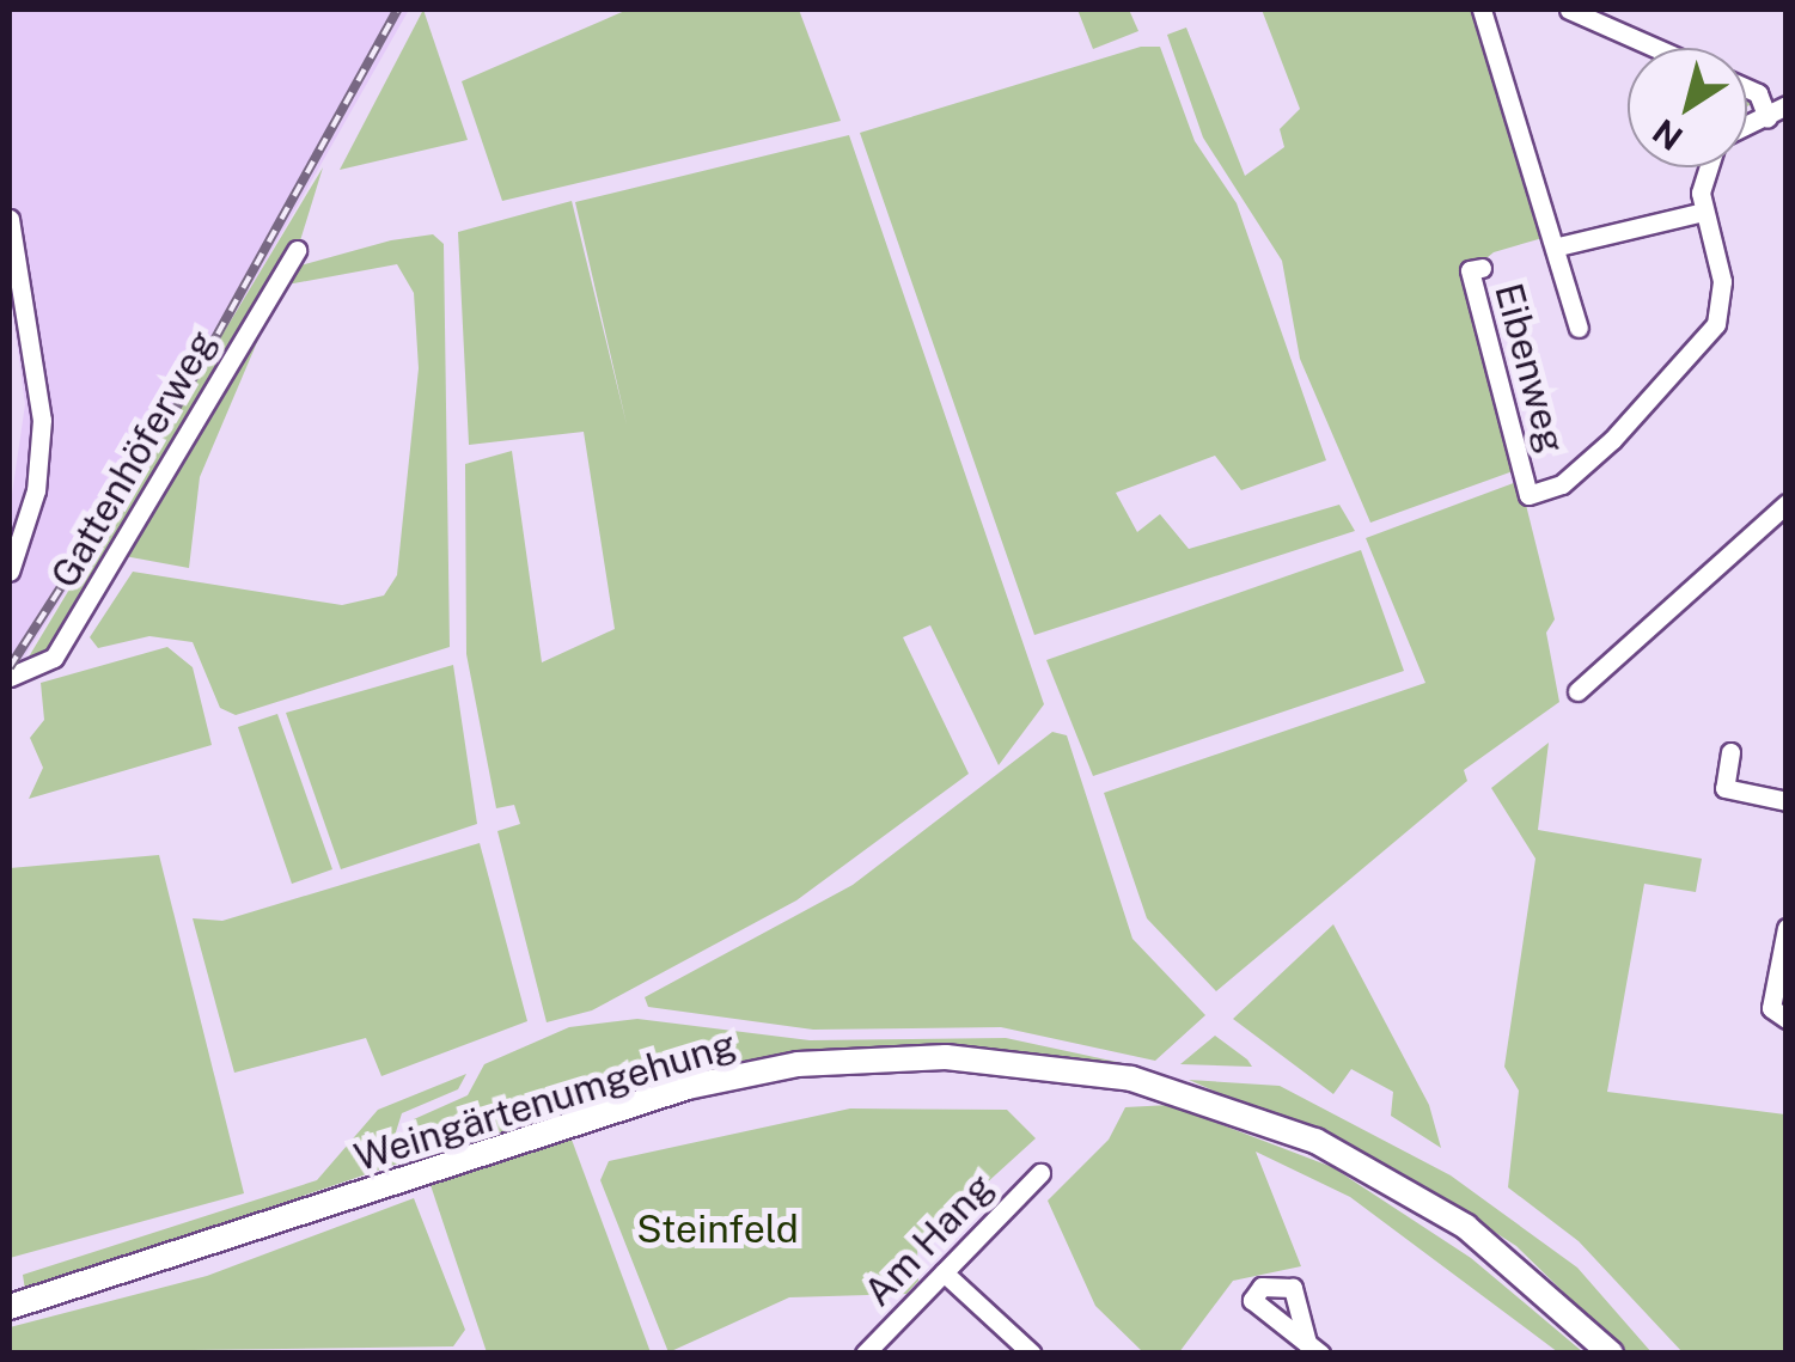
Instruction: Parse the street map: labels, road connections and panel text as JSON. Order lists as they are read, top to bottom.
{
  "streets": {
    "main road": ["Weingärtenumgehung"],
    "street": ["Eibenweg", "Gattenhöferweg", "Am Hang"]
  },
  "parks": ["Steinfeld"],
  "north": "bottom left"
}
